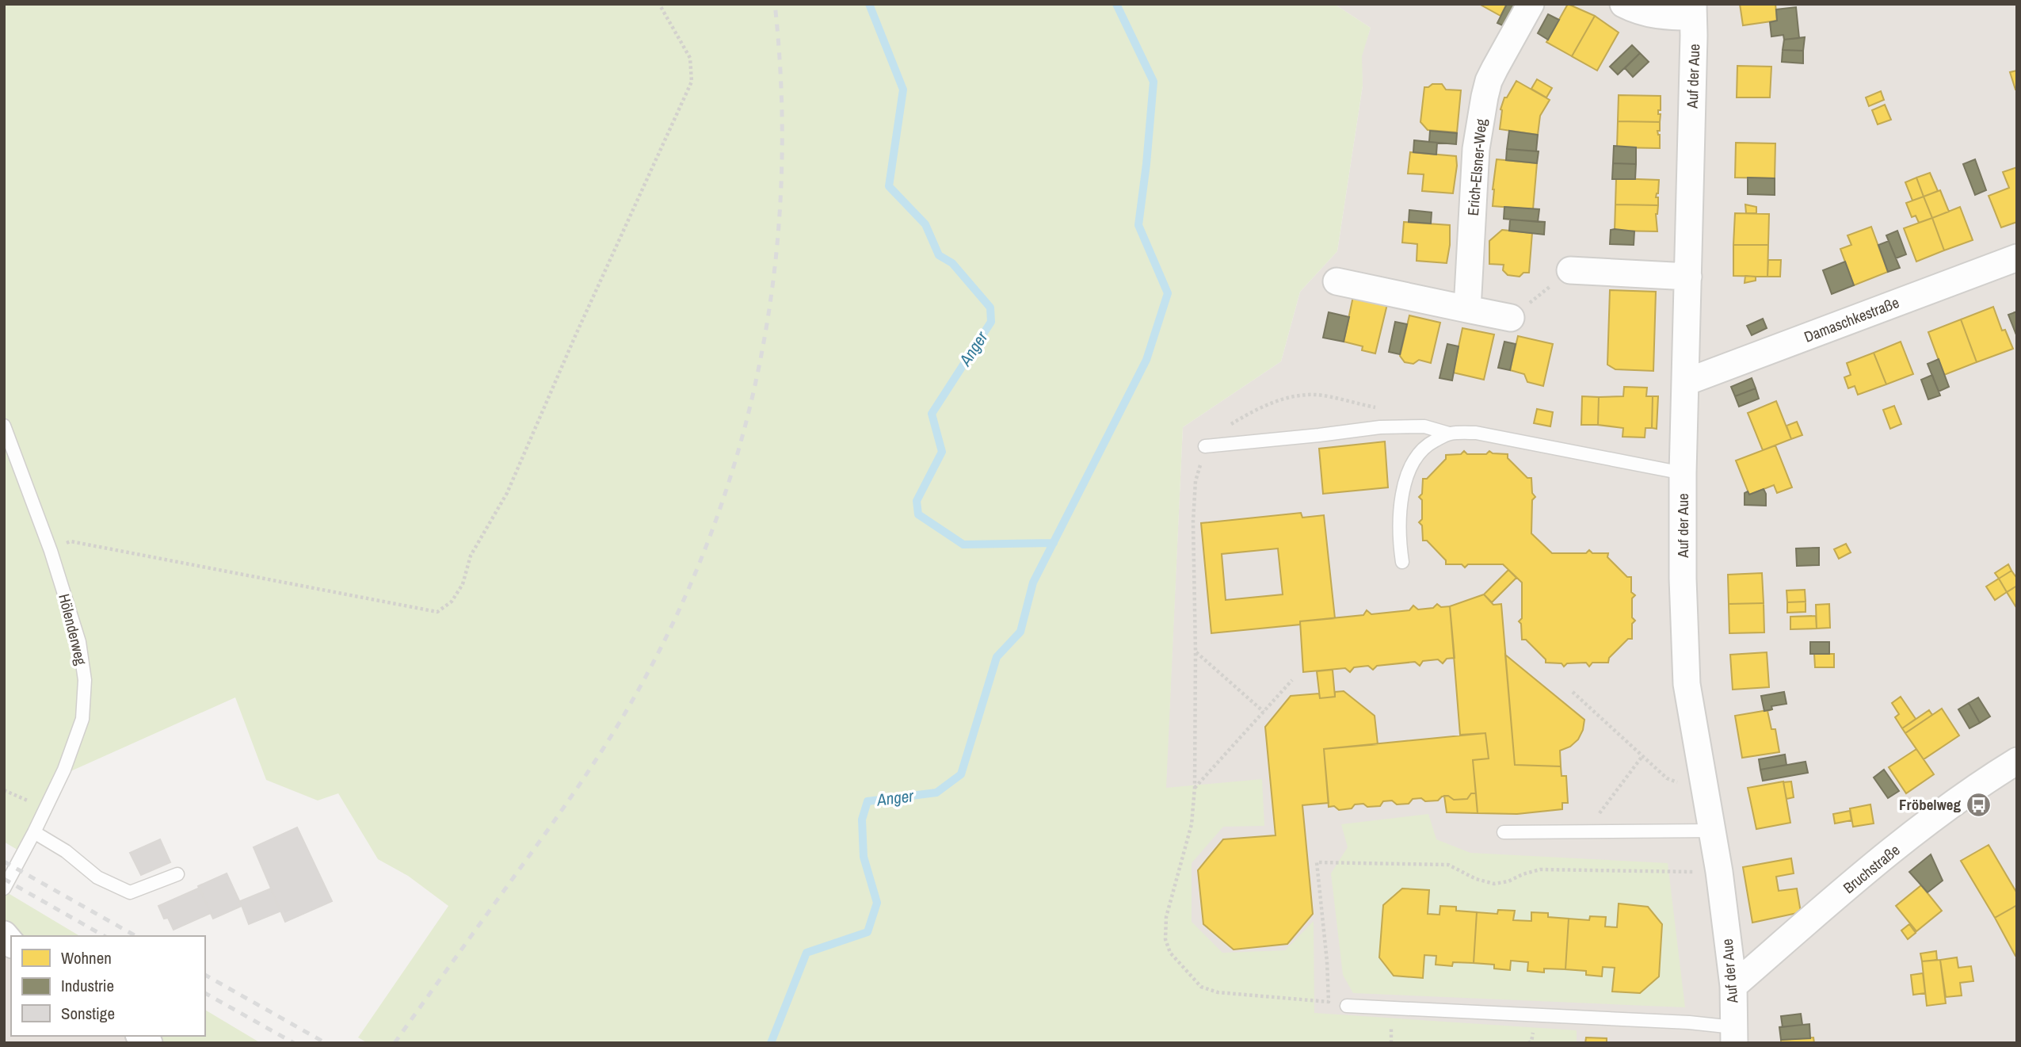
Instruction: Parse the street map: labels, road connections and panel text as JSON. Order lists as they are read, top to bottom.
{
  "streets": {
    "street": [
      "Auf der Aue",
      "Erich-Elsner-Weg",
      "Damaschkestraße",
      "Bruchstraße"
    ],
    "lane": ["Hölenderweg"]
  },
  "crossings": [
    ["Auf der Aue", "Damaschkestraße"],
    ["Auf der Aue", "Bruchstraße"]
  ],
  "water": ["Anger"],
  "places": {
    "bus stop": ["Fröbelweg"]
  },
  "legend": ["Wohnen", "Industrie", "Sonstige"]
}
